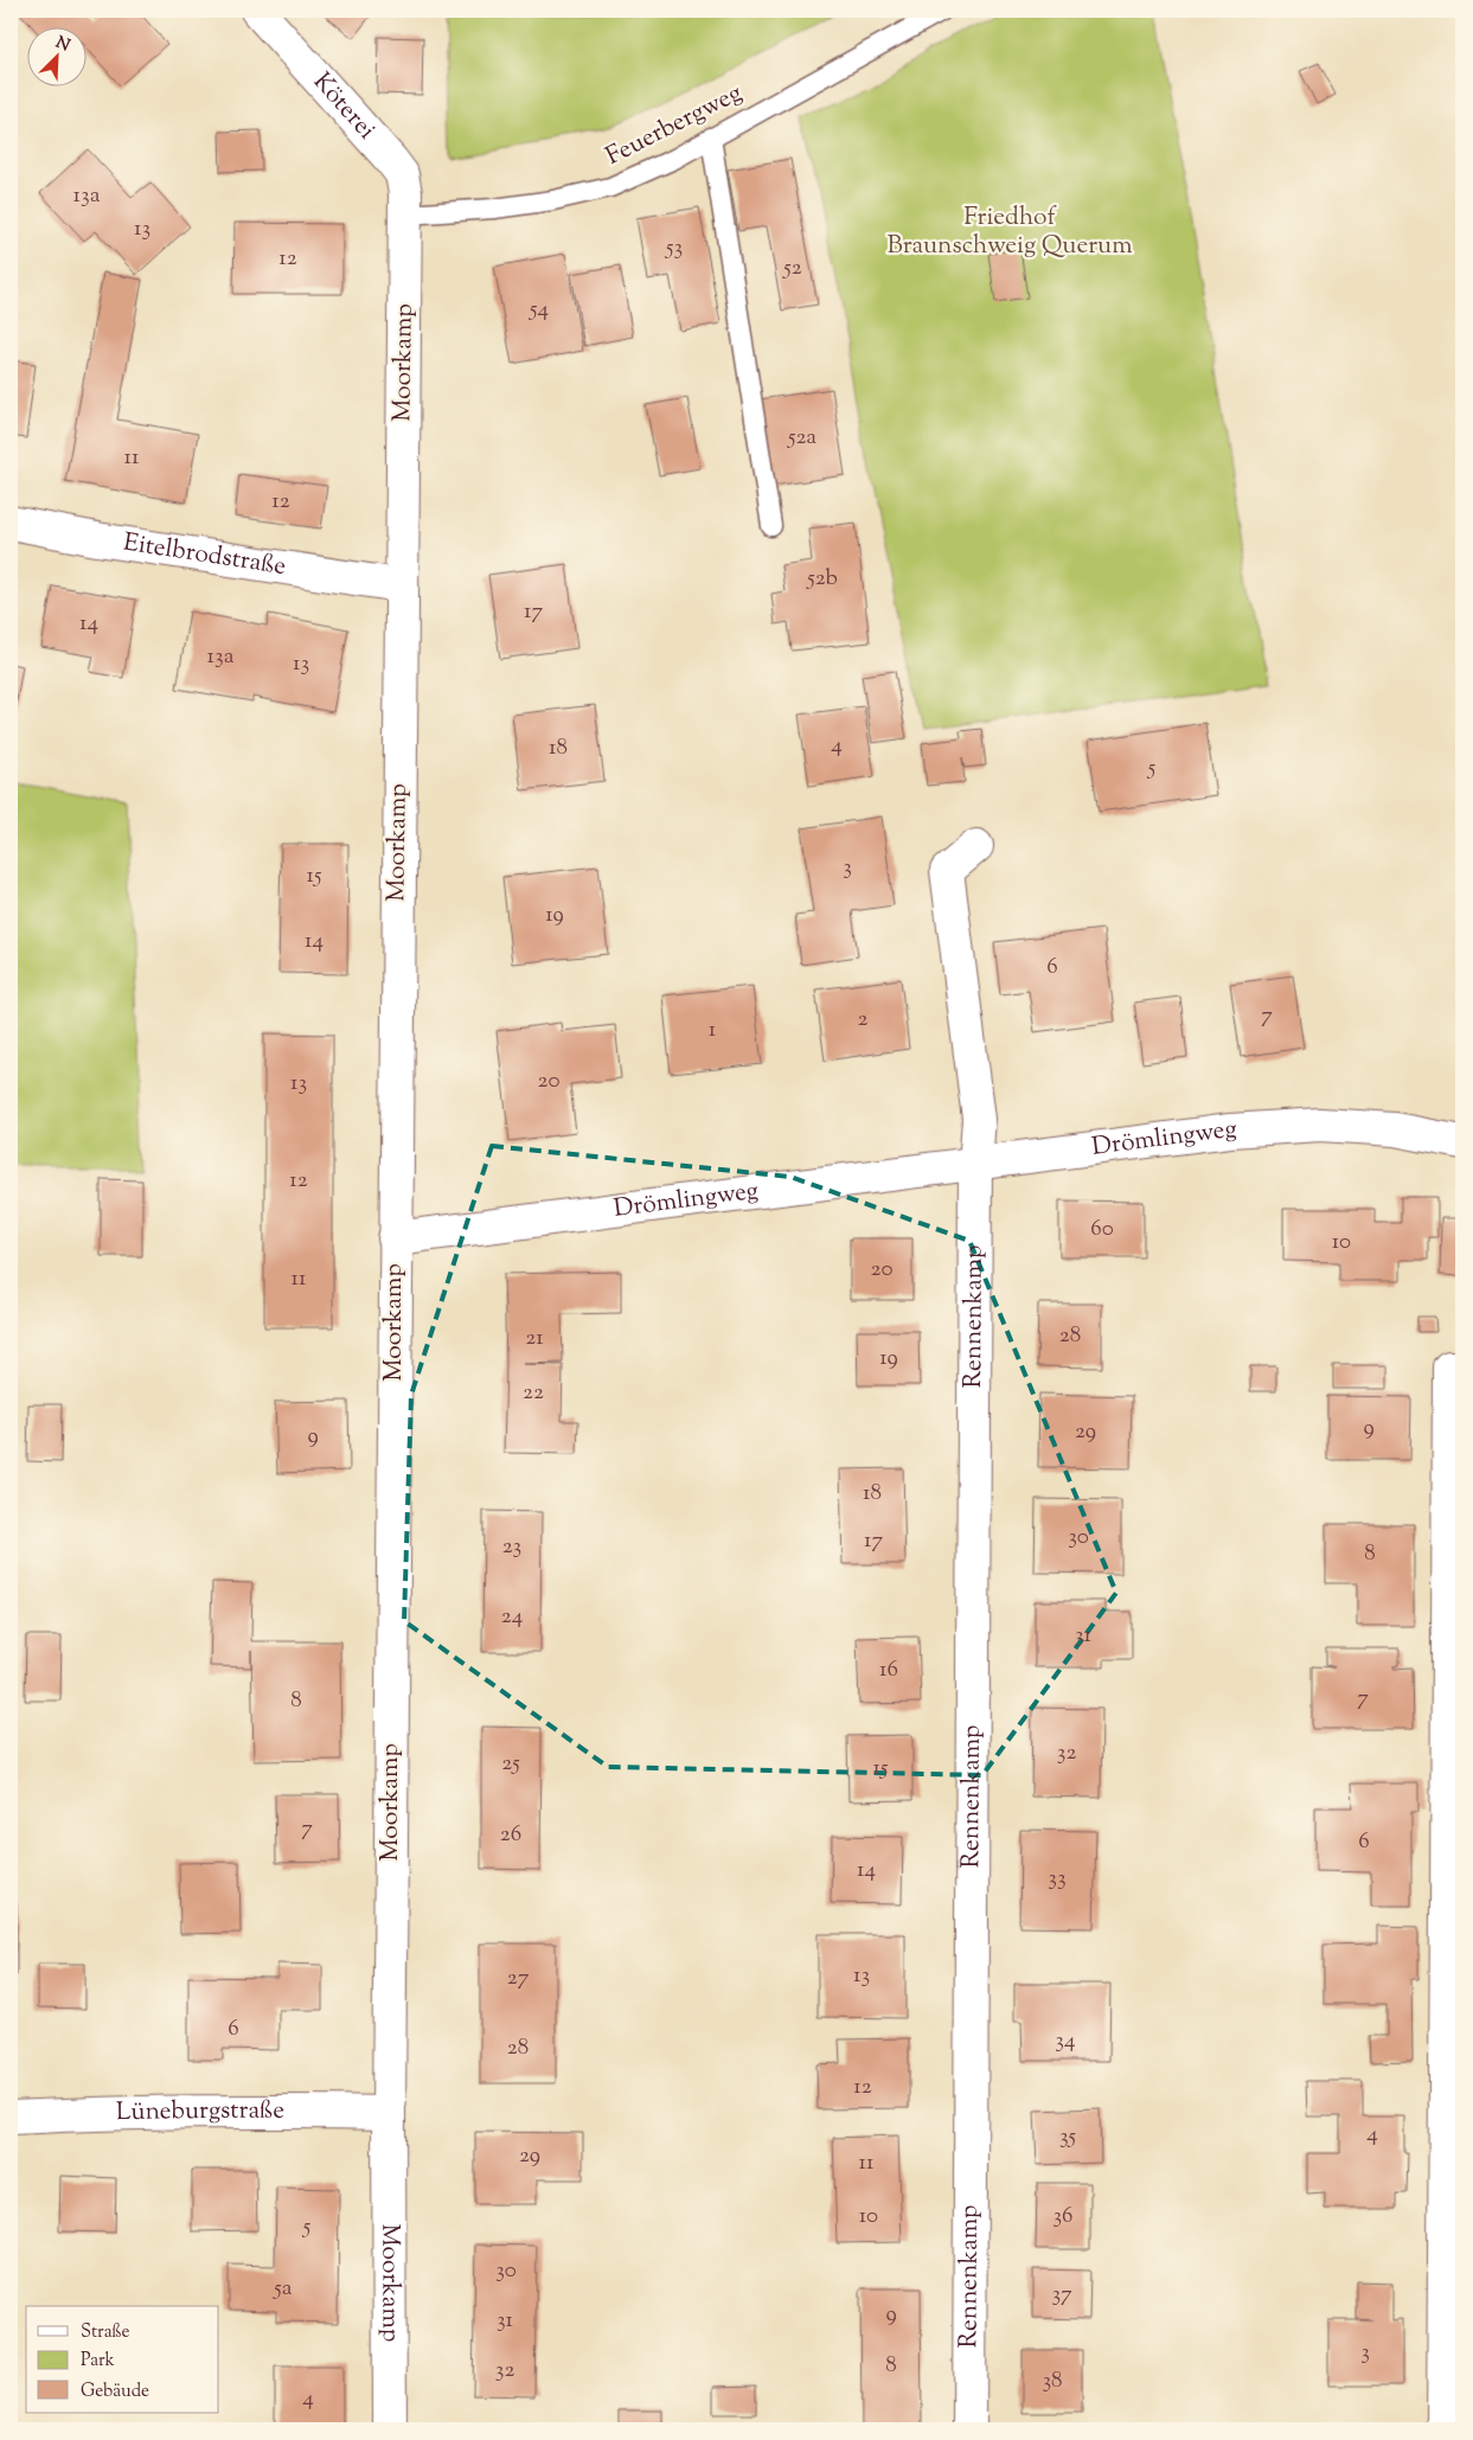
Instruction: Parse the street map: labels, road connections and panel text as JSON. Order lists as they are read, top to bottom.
{
  "streets": {
    "street": [
      "Köterei",
      "Moorkamp",
      "Eitelbrodstraße",
      "Drömlingweg",
      "Rennenkamp",
      "Lüneburgstraße"
    ],
    "lane": ["Feuerbergweg"]
  },
  "crossings": [
    ["Köterei", "Feuerbergweg"],
    ["Köterei", "Moorkamp"],
    ["Feuerbergweg", "Moorkamp"],
    ["Moorkamp", "Eitelbrodstraße"],
    ["Moorkamp", "Drömlingweg"],
    ["Moorkamp", "Lüneburgstraße"],
    ["Drömlingweg", "Rennenkamp"]
  ],
  "parks": ["Friedhof Braunschweig Querum"],
  "house_numbers": [
    "13a",
    "13",
    "53",
    "12",
    "52",
    "54",
    "52a",
    "11",
    "12",
    "52b",
    "17",
    "14",
    "13a",
    "13",
    "4",
    "18",
    "5",
    "3",
    "15",
    "19",
    "14",
    "6",
    "7",
    "2",
    "1",
    "20",
    "13",
    "12",
    "60",
    "10",
    "20",
    "11",
    "28",
    "21",
    "19",
    "22",
    "9",
    "29",
    "9",
    "18",
    "30",
    "17",
    "23",
    "8",
    "24",
    "31",
    "16",
    "7",
    "8",
    "32",
    "25",
    "15",
    "7",
    "26",
    "6",
    "14",
    "33",
    "13",
    "27",
    "6",
    "34",
    "28",
    "12",
    "4",
    "35",
    "29",
    "11",
    "10",
    "36",
    "5",
    "30",
    "5a",
    "37",
    "9",
    "31",
    "3",
    "8",
    "32",
    "38",
    "4"
  ],
  "legend": ["Straße", "Park", "Gebäude"],
  "north": "top right"
}
